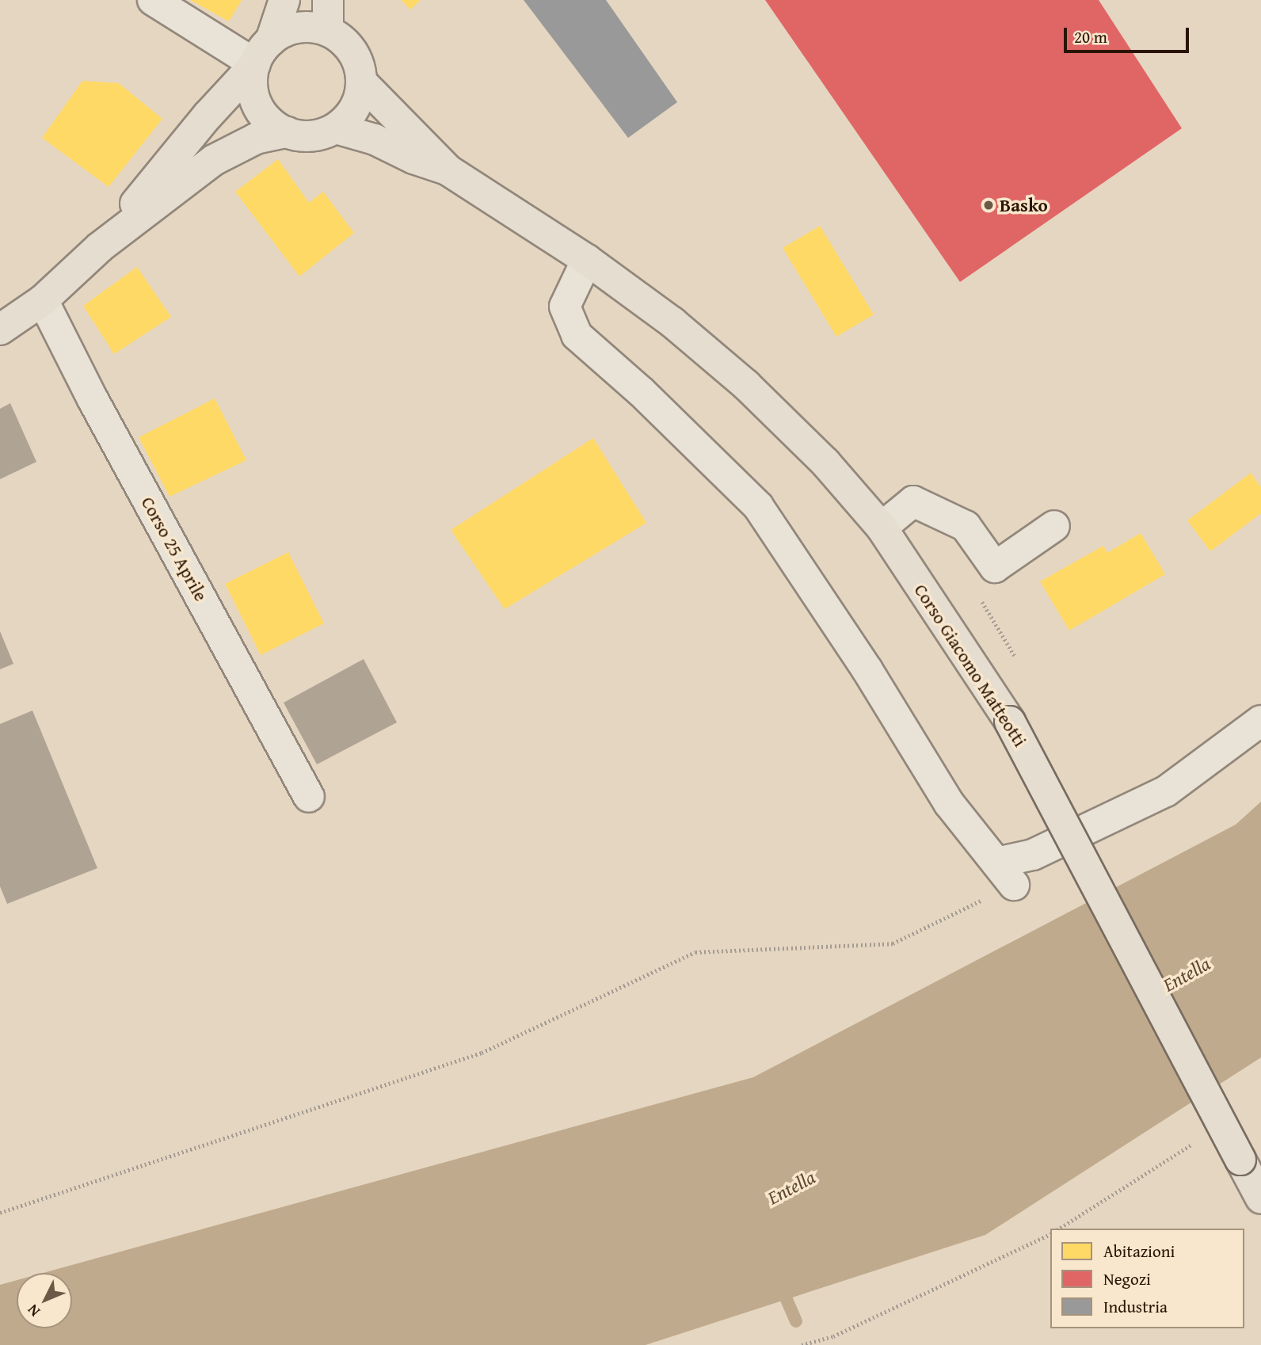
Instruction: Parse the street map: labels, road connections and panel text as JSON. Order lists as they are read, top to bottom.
{
  "streets": {
    "main road": ["Corso Giacomo Matteotti"],
    "street": ["Corso 25 Aprile"]
  },
  "water": ["Entella"],
  "places": ["Basko"],
  "legend": ["Abitazioni", "Negozi", "Industria"],
  "scale_bar": "20 m",
  "north": "bottom left"
}
